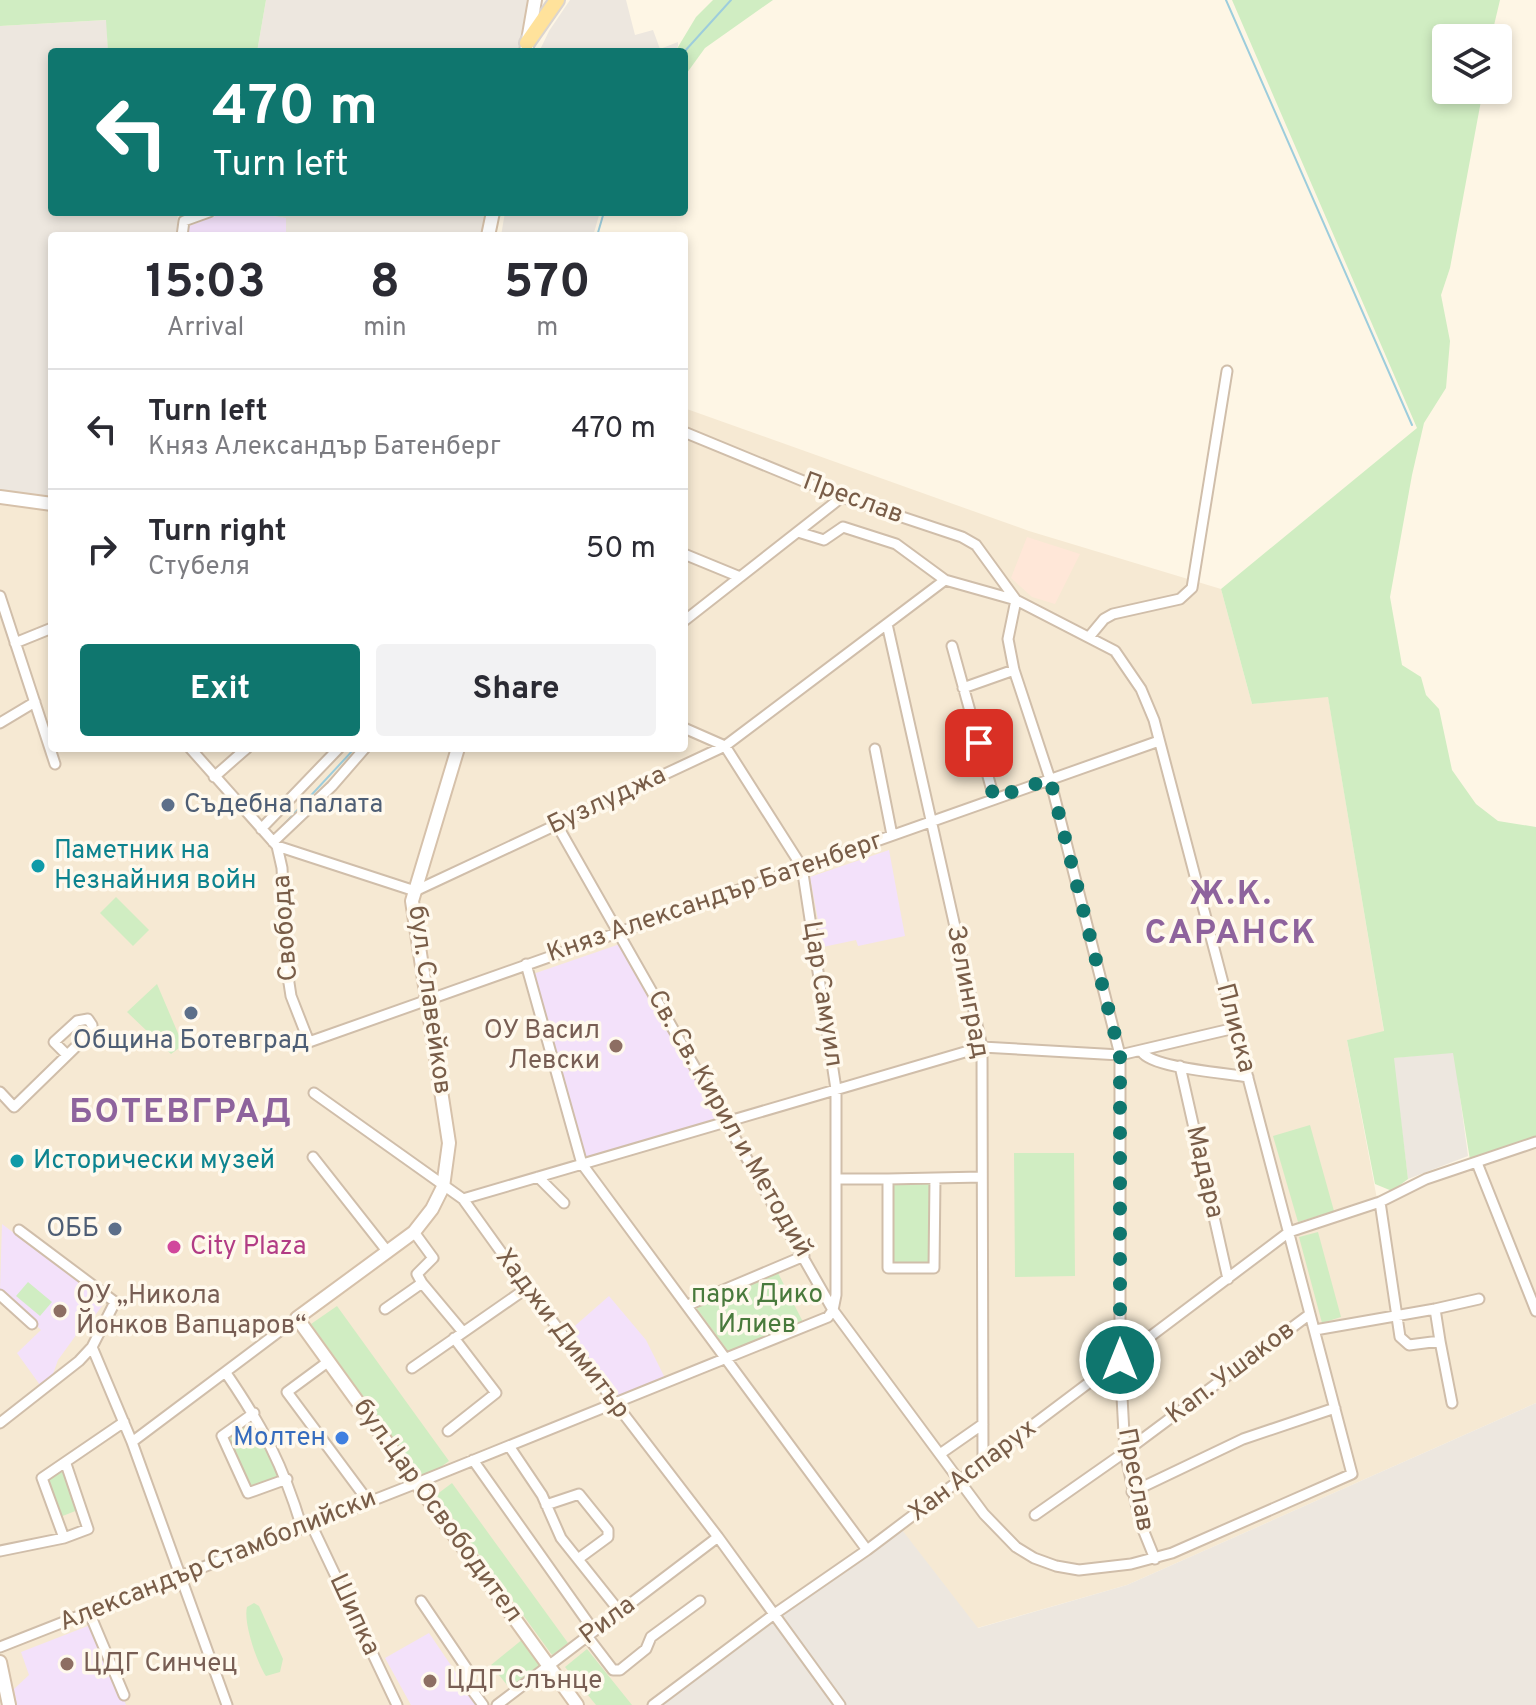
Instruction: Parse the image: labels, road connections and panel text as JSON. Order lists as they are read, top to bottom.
{
  "streets": {
    "street": [
      "Преслав",
      "Бузлуджа",
      "Княз Александър Батенберг",
      "Свобода",
      "Зелинград",
      "Цар Самуил",
      "бул. Славейков",
      "Плиска",
      "Св. Св. Кирил и Методий",
      "Мадара",
      "Хаджи Димитър",
      "Кап. Ушаков",
      "Хан Аспарух",
      "бул.Цар Освободител",
      "Александър Стамболийски",
      "Шипка",
      "Рила"
    ]
  },
  "crossings": [
    ["Преслав", "Бузлуджа"],
    ["Преслав", "Княз Александър Батенберг"],
    ["Преслав", "Плиска"],
    ["Преслав", "Св. Св. Кирил и Методий"],
    ["Преслав", "Кап. Ушаков"],
    ["Преслав", "Хан Аспарух"],
    ["Бузлуджа", "Зелинград"],
    ["Бузлуджа", "Цар Самуил"],
    ["Бузлуджа", "бул. Славейков"],
    ["Бузлуджа", "Плиска"],
    ["Бузлуджа", "Св. Св. Кирил и Методий"],
    ["Княз Александър Батенберг", "Свобода"],
    ["Княз Александър Батенберг", "Зелинград"],
    ["Княз Александър Батенберг", "Цар Самуил"],
    ["Княз Александър Батенберг", "бул. Славейков"],
    ["Княз Александър Батенберг", "Плиска"],
    ["Княз Александър Батенберг", "Св. Св. Кирил и Методий"],
    ["Зелинград", "Хан Аспарух"],
    ["Цар Самуил", "Св. Св. Кирил и Методий"],
    ["Цар Самуил", "Александър Стамболийски"],
    ["бул. Славейков", "Хаджи Димитър"],
    ["Плиска", "Св. Св. Кирил и Методий"],
    ["Плиска", "Кап. Ушаков"],
    ["Плиска", "Хан Аспарух"],
    ["Св. Св. Кирил и Методий", "Хан Аспарух"],
    ["Св. Св. Кирил и Методий", "Александър Стамболийски"],
    ["Мадара", "Хан Аспарух"],
    ["Хаджи Димитър", "Хан Аспарух"],
    ["Хаджи Димитър", "Александър Стамболийски"],
    ["Хаджи Димитър", "Рила"],
    ["бул.Цар Освободител", "Александър Стамболийски"],
    ["бул.Цар Освободител", "Рила"],
    ["Александър Стамболийски", "Шипка"]
  ],
  "districts": ["Ж.К. САРАНСК", "БОТЕВГРАД"],
  "parks": ["парк Дико Илиев"],
  "places": [
    "Съдебна палата",
    "Паметник на Незнайния войн",
    "Община Ботевград",
    "ОУ Васил Левски",
    "Исторически музей",
    "ОББ",
    "City Plaza",
    "ОУ „Никола Йонков Вапцаров“",
    "Молтен",
    "ЦДГ Синчец",
    "ЦДГ Слънце"
  ],
  "page": {
    "turn": ["470 m", "Turn left"],
    "eta": [
      "15:03",
      "Arrival",
      "8",
      "min",
      "570",
      "m"
    ],
    "list": [
      {
        "name": "Turn left",
        "note": "Княз Александър Батенберг",
        "value": "470 m"
      },
      {
        "name": "Turn right",
        "note": "Стубеля",
        "value": "50 m"
      }
    ],
    "buttons": ["Exit", "Share"]
  }
}
